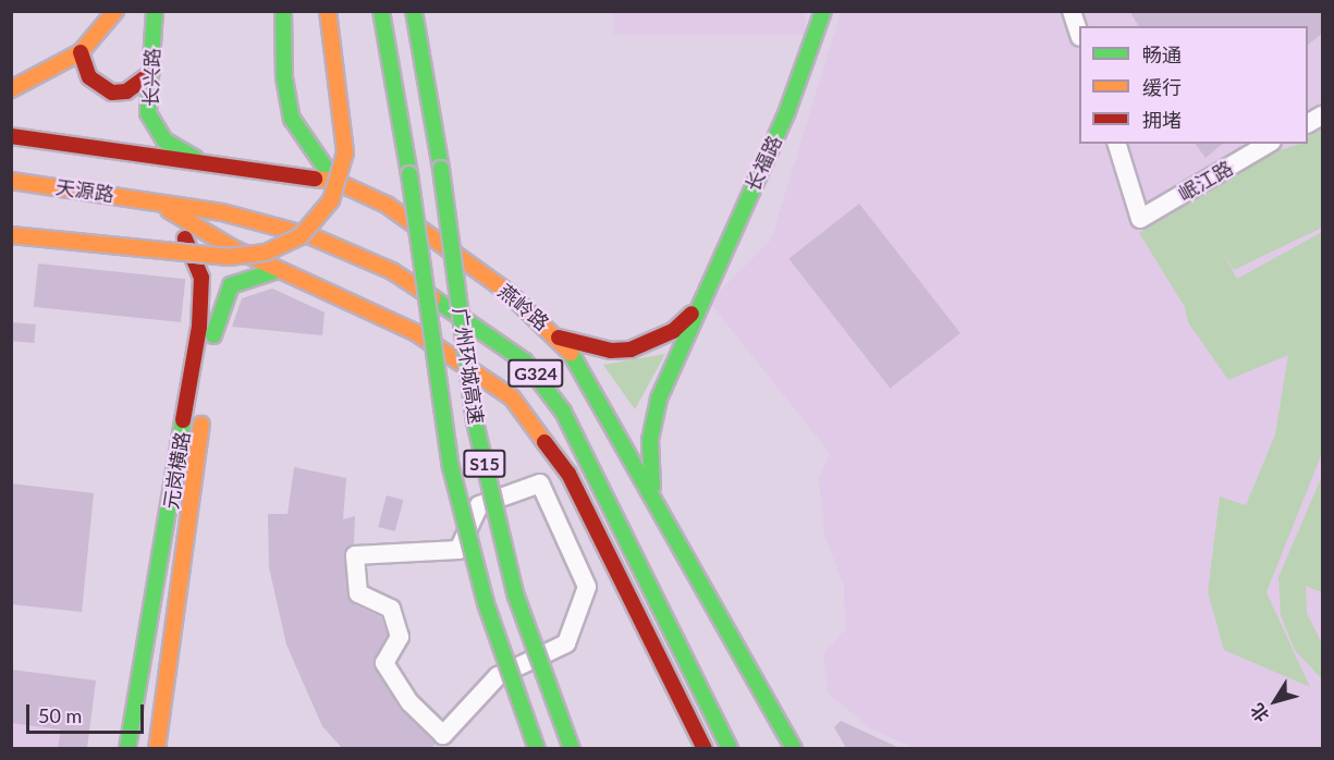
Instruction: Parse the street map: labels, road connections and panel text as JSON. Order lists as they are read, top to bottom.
{
  "streets": {
    "main road": [
      "长兴路",
      "长福路",
      "天源路",
      "燕岭路",
      "广州环城高速",
      "G324",
      "S15",
      "元岗横路"
    ],
    "street": ["岷江路"]
  },
  "crossings": [
    ["长兴路", "燕岭路"],
    ["长福路", "燕岭路"],
    ["天源路", "燕岭路"],
    ["天源路", "G324"],
    ["天源路", "元岗横路"],
    ["燕岭路", "G324"],
    ["燕岭路", "元岗横路"],
    ["G324", "元岗横路"]
  ],
  "legend": ["畅通", "缓行", "拥堵"],
  "scale_bar": "50 m",
  "north": "bottom left"
}
